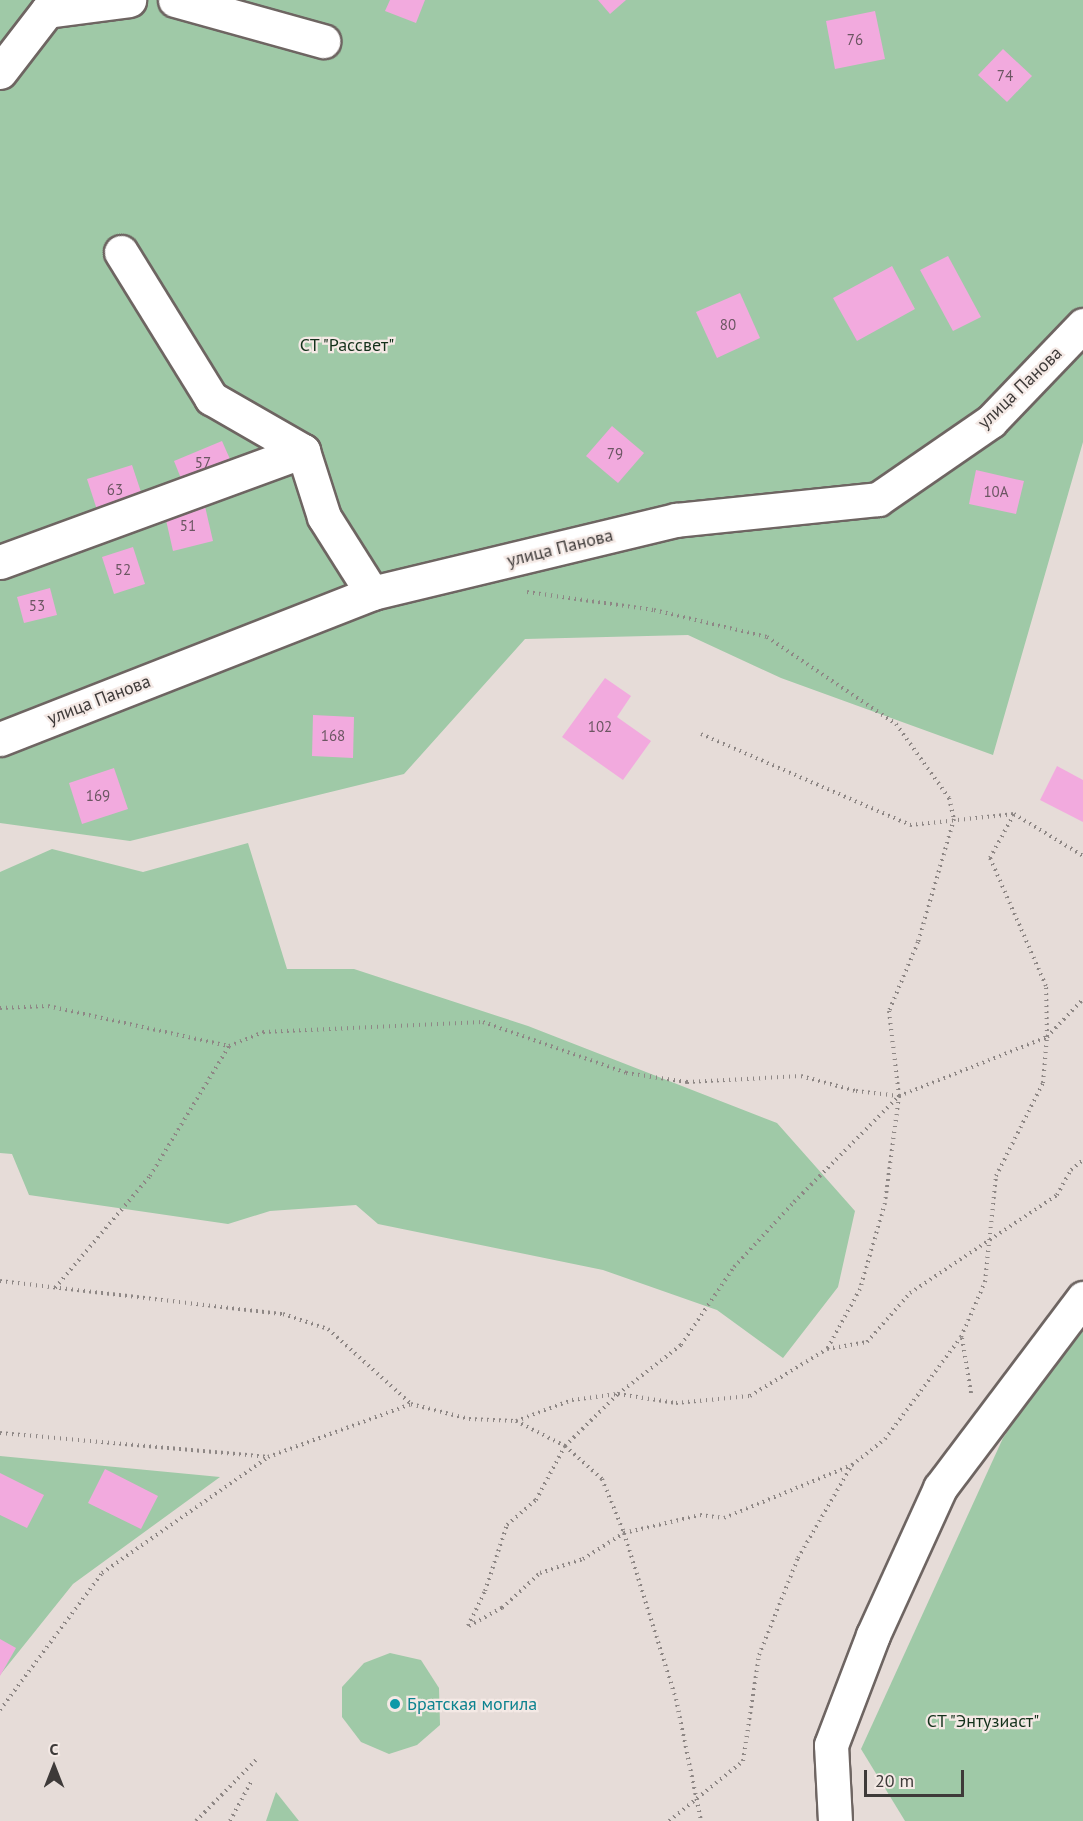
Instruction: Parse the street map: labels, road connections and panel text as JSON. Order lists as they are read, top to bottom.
{
  "streets": {
    "street": ["улица Панова"]
  },
  "parks": ["СТ \"Рассвет\"", "СТ \"Энтузиаст\""],
  "places": ["Братская могила"],
  "house_numbers": [
    "76",
    "74",
    "80",
    "79",
    "57",
    "63",
    "10А",
    "51",
    "52",
    "53",
    "102",
    "168",
    "169"
  ],
  "scale_bar": "20 m",
  "north": "top"
}
